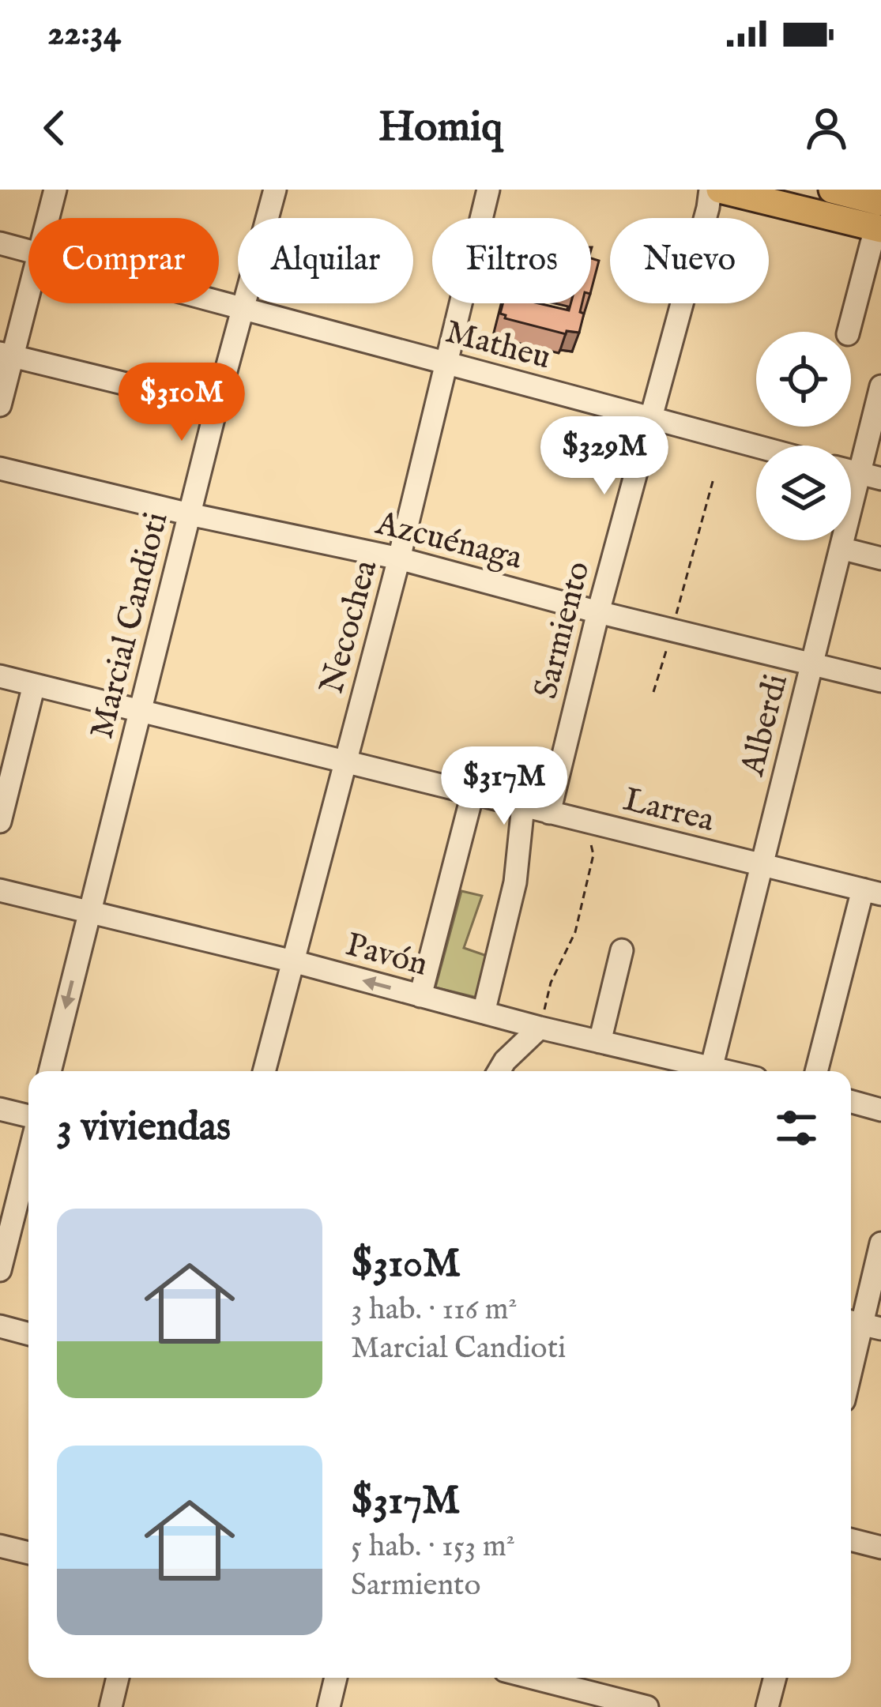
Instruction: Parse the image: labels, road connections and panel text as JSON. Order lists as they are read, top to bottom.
{
  "streets": {
    "street": [
      "Matheu",
      "Azcuénaga",
      "Marcial Candioti",
      "Necochea",
      "Sarmiento",
      "Alberdi",
      "Larrea",
      "Pavón"
    ]
  },
  "crossings": [
    ["Matheu", "Marcial Candioti"],
    ["Matheu", "Necochea"],
    ["Matheu", "Sarmiento"],
    ["Azcuénaga", "Marcial Candioti"],
    ["Azcuénaga", "Necochea"],
    ["Azcuénaga", "Sarmiento"],
    ["Azcuénaga", "Alberdi"],
    ["Marcial Candioti", "Larrea"],
    ["Marcial Candioti", "Pavón"],
    ["Necochea", "Larrea"],
    ["Necochea", "Pavón"],
    ["Sarmiento", "Larrea"],
    ["Alberdi", "Larrea"]
  ],
  "page": {
    "status": "22:34",
    "header": "Homiq",
    "chip": [
      "Comprar",
      "Alquilar",
      "Filtros",
      "Nuevo"
    ],
    "price": ["$310M", "$329M", "$317M"],
    "heading": "3 viviendas",
    "list": [
      {
        "name": "$310M",
        "note": "3 hab. · 116 m² · Marcial Candioti"
      },
      {
        "name": "$317M",
        "note": "5 hab. · 153 m² · Sarmiento"
      }
    ]
  }
}
